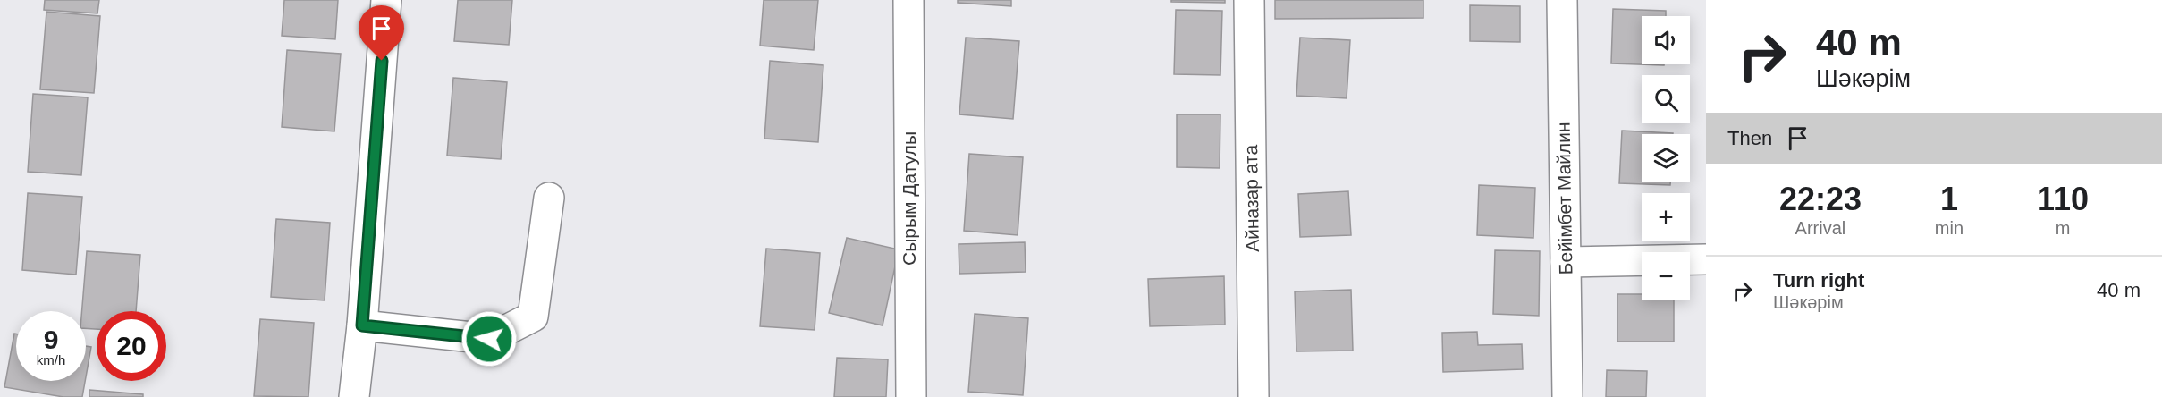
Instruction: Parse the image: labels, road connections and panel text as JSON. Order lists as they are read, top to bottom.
{
  "streets": {
    "street": ["Сырым Датулы", "Айназар ата", "Бейімбет Майлин"]
  },
  "page": {
    "turn": ["40 m", "Шәкәрім"],
    "map_buttons": ["+", "−"],
    "then": "Then",
    "eta": [
      "22:23",
      "Arrival",
      "1",
      "min",
      "110",
      "m"
    ],
    "list": [
      {
        "name": "Turn right",
        "note": "Шәкәрім",
        "value": "40 m"
      }
    ],
    "speed": "9 km/h",
    "limit": "20"
  }
}
